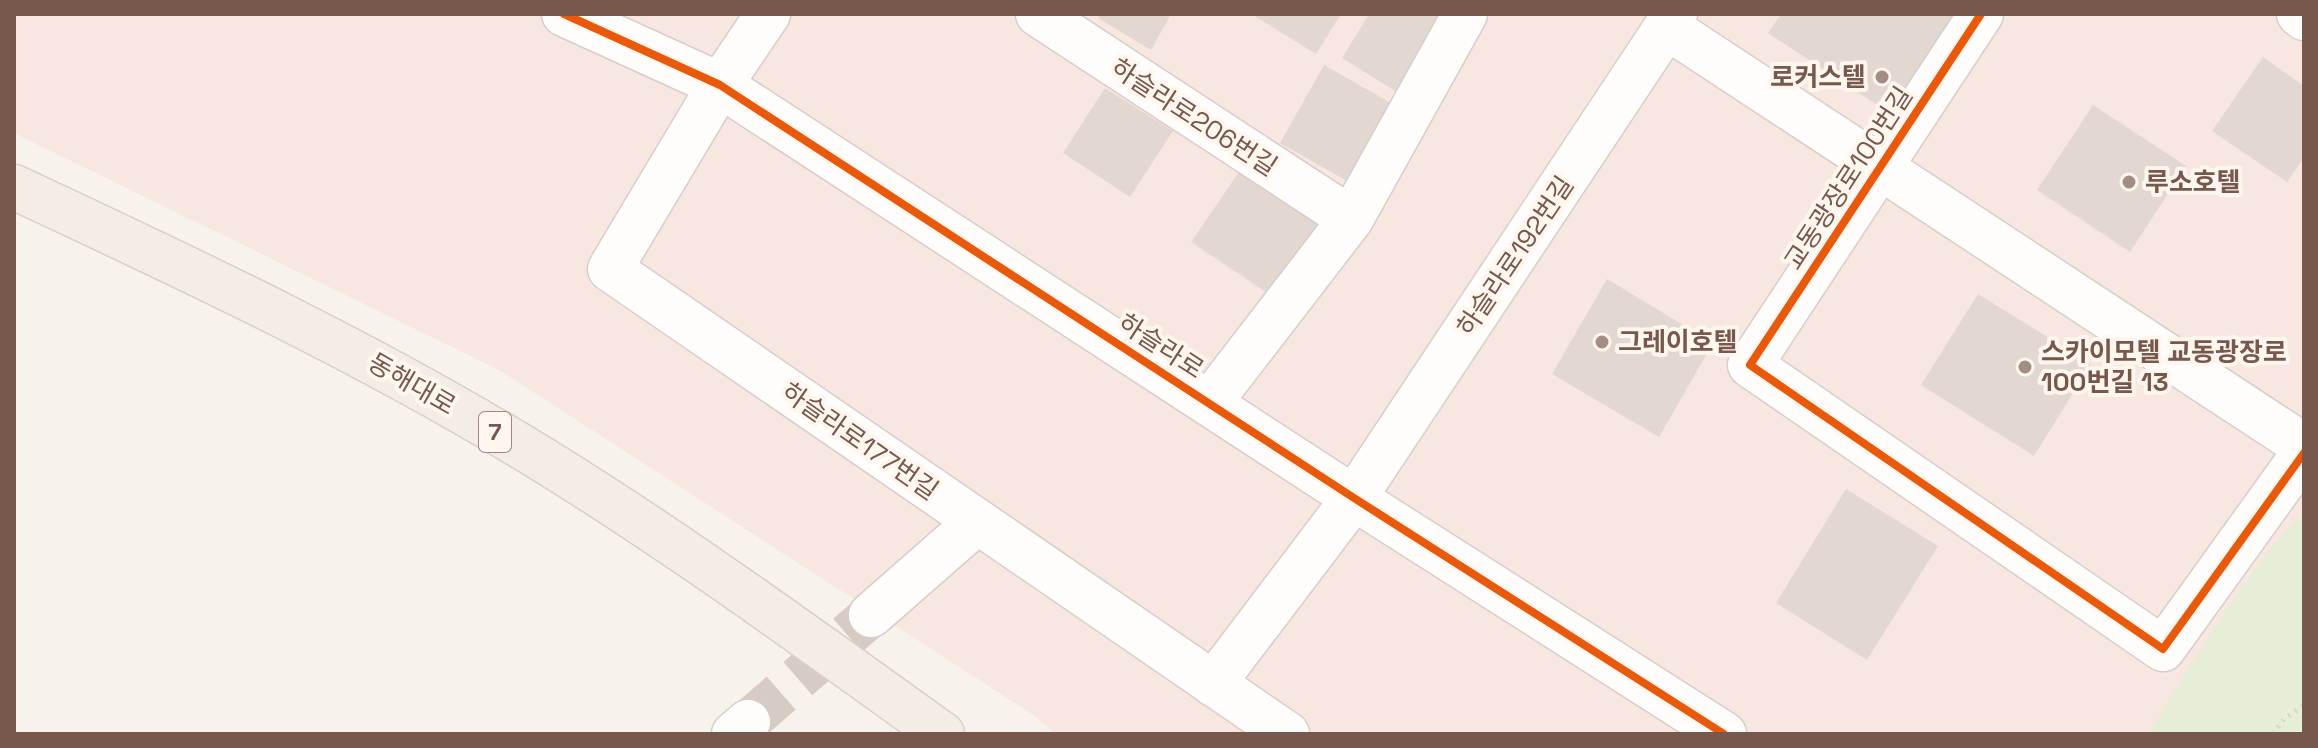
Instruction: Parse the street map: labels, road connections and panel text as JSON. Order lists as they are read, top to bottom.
{
  "streets": {
    "main road": ["동해대로", "7"],
    "street": [
      "하슬라로206번길",
      "교동광장로100번길",
      "하슬라로192번길",
      "하슬라로",
      "하슬라로177번길"
    ]
  },
  "crossings": [
    ["하슬라로192번길", "하슬라로"],
    ["하슬라로192번길", "하슬라로177번길"],
    ["하슬라로", "하슬라로177번길"]
  ],
  "places": [
    "로커스텔",
    "루소호텔",
    "그레이호텔",
    "스카이모텔 교동광장로 100번길 13"
  ]
}
